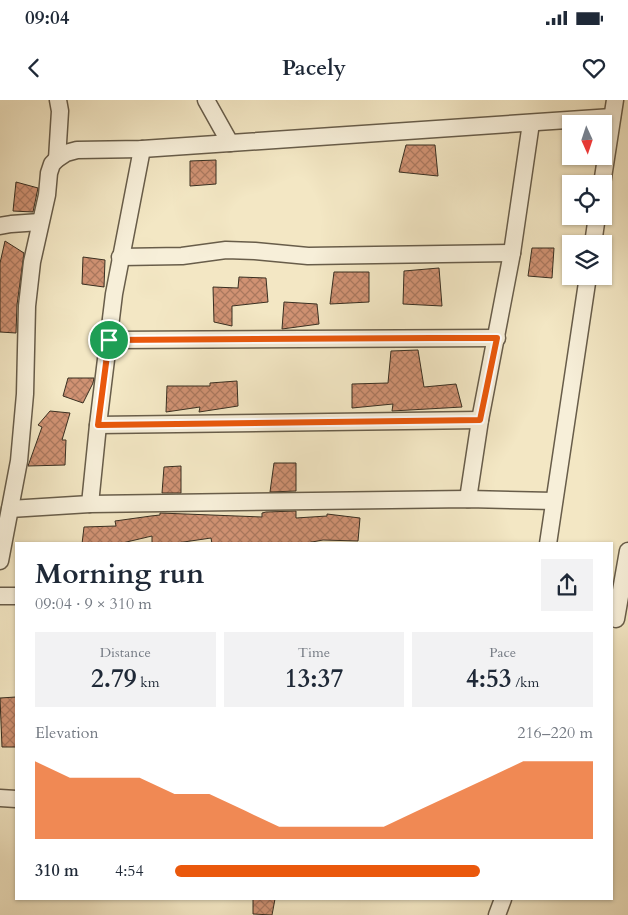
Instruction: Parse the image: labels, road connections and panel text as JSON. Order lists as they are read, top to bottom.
{
  "north": "bottom",
  "page": {
    "status": "09:04",
    "header": "Pacely",
    "heading": ["Morning run", "09:04 · 9 × 310 m"],
    "stats": [
      ["Distance", "2.79 km"],
      ["Time", "13:37"],
      ["Pace", "4:53 /km"]
    ],
    "chart": ["Elevation", "216–220 m"],
    "list": [
      {
        "name": "310 m",
        "note": "4:54"
      }
    ]
  }
}
